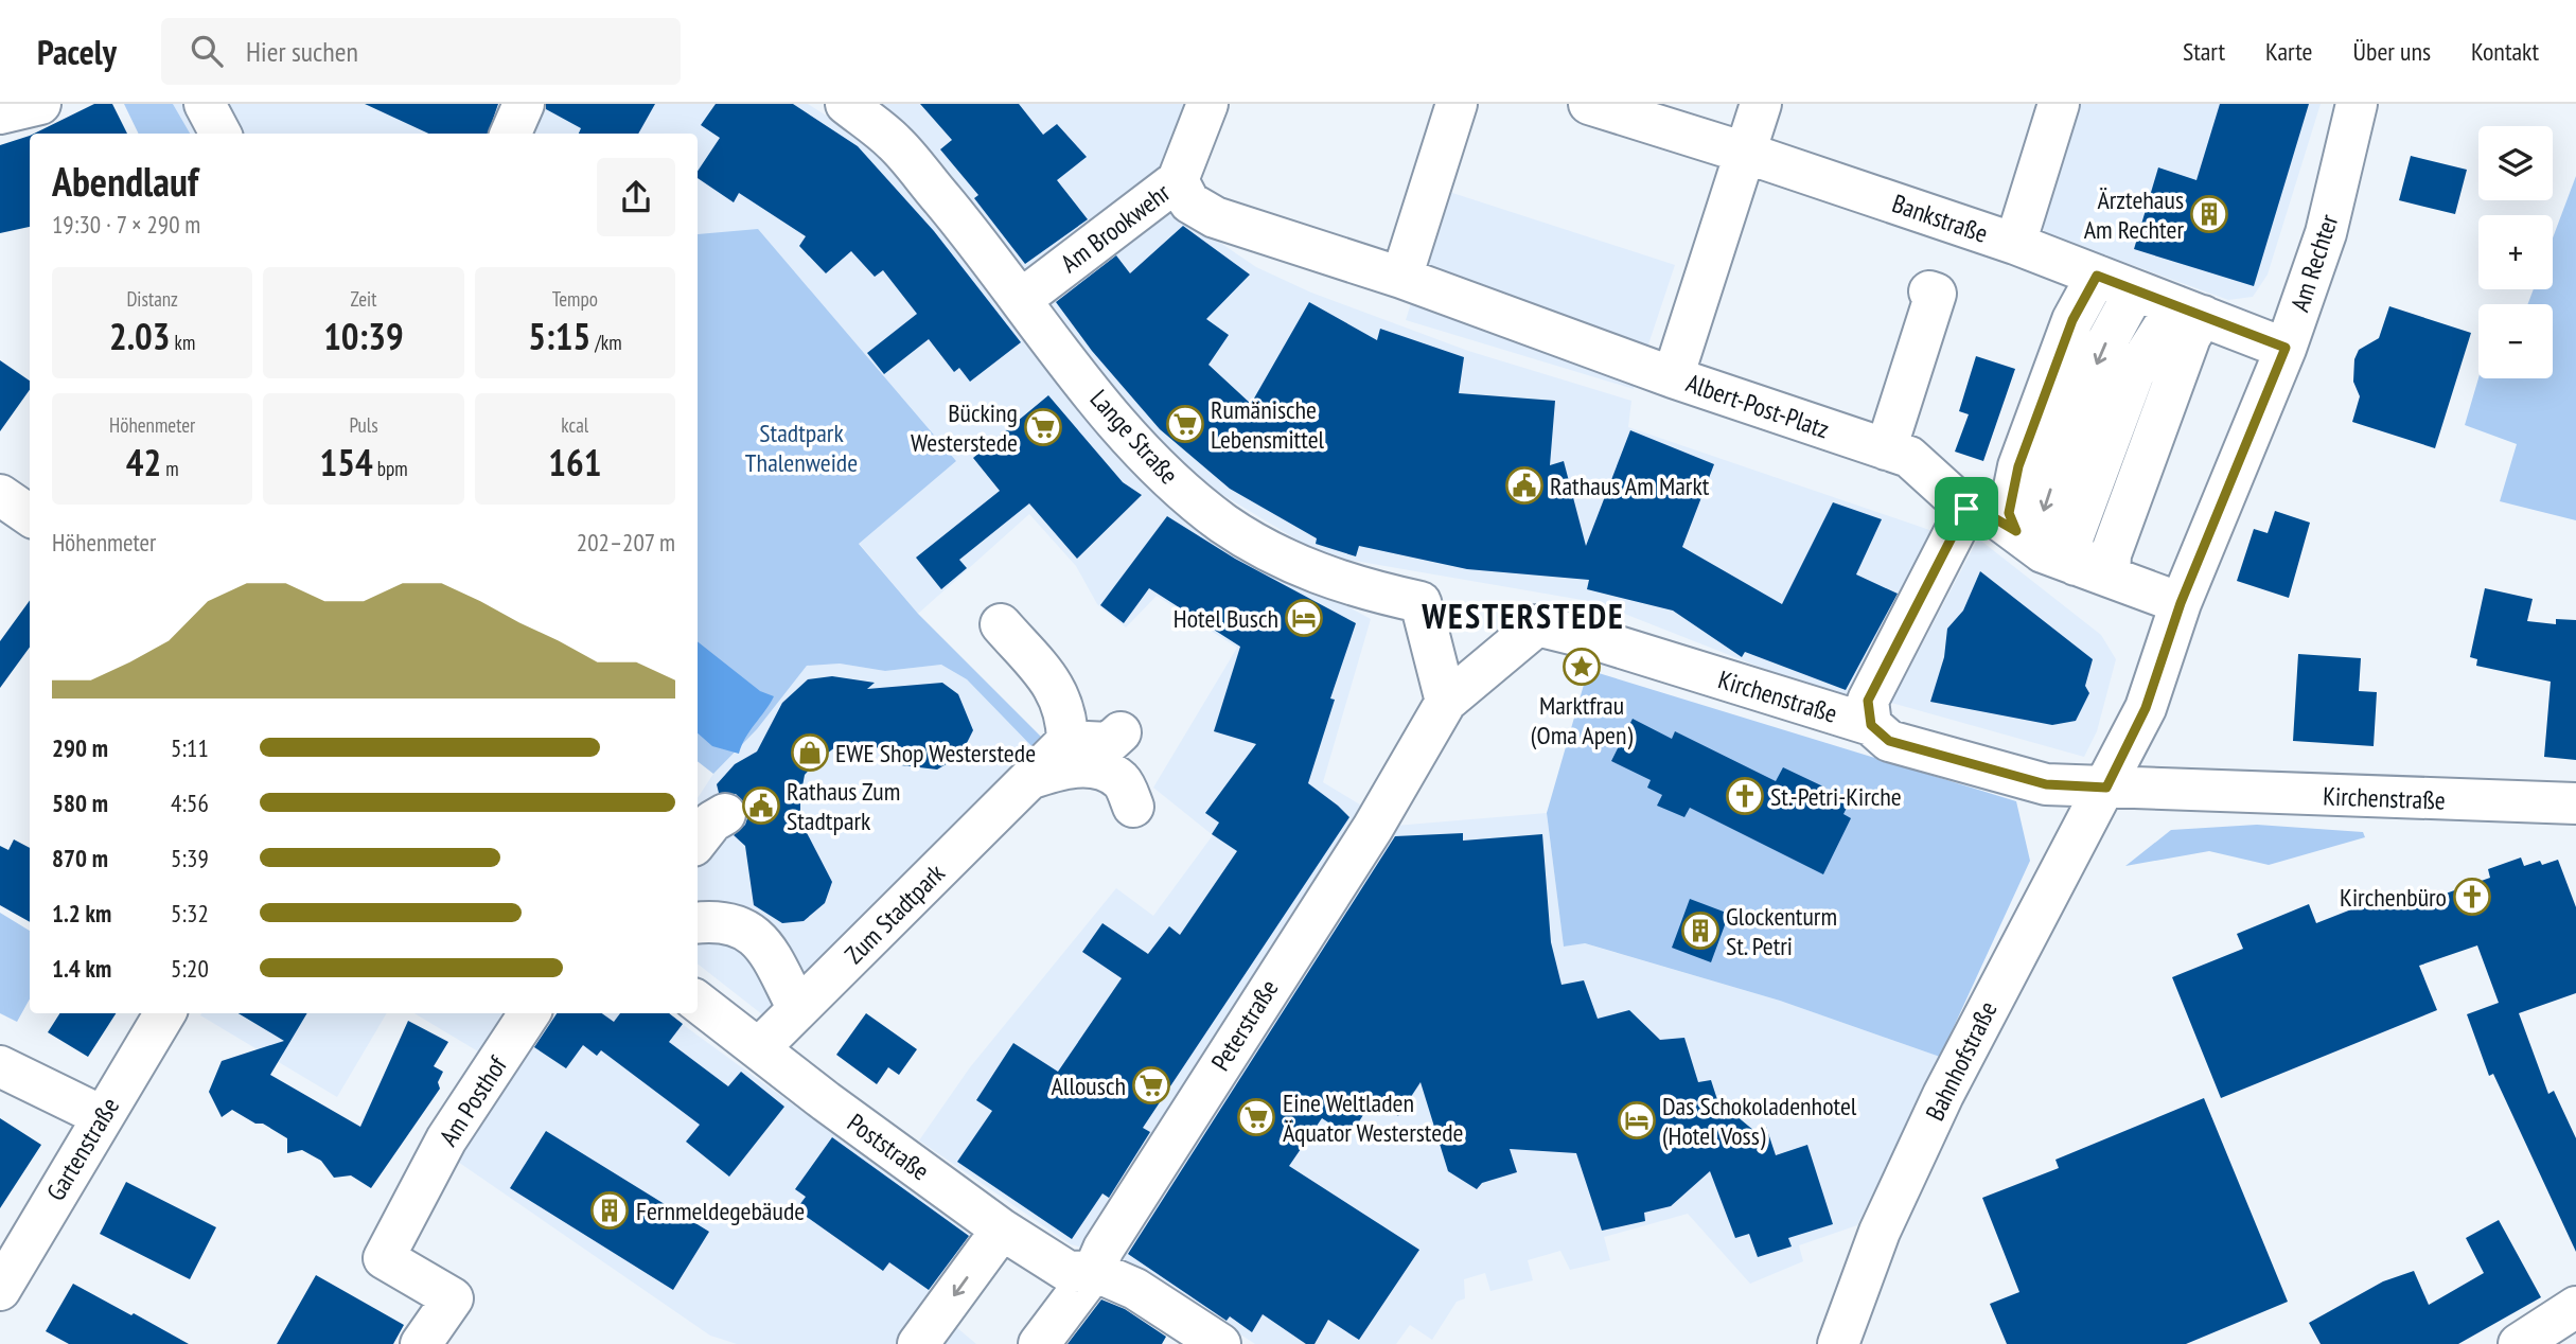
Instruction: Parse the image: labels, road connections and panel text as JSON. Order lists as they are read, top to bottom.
{
  "streets": {
    "street": [
      "Bankstraße",
      "Am Brookwehr",
      "Am Rechter",
      "Albert-Post-Platz",
      "Lange Straße",
      "Kirchenstraße",
      "Zum Stadtpark",
      "Peterstraße",
      "Bahnhofstraße",
      "Am Posthof",
      "Poststraße",
      "Gartenstraße"
    ]
  },
  "crossings": [
    ["Bankstraße", "Am Rechter"],
    ["Bankstraße", "Albert-Post-Platz"],
    ["Am Brookwehr", "Lange Straße"],
    ["Am Rechter", "Kirchenstraße"],
    ["Am Rechter", "Bahnhofstraße"],
    ["Lange Straße", "Kirchenstraße"],
    ["Lange Straße", "Peterstraße"],
    ["Kirchenstraße", "Peterstraße"],
    ["Kirchenstraße", "Bahnhofstraße"],
    ["Zum Stadtpark", "Poststraße"],
    ["Peterstraße", "Poststraße"]
  ],
  "districts": ["WESTERSTEDE"],
  "parks": ["Stadtpark Thalenweide"],
  "places": {
    "building": ["Ärztehaus Am Rechter", "Glockenturm St. Petri", "Fernmeldegebäude"],
    "supermarket": [
      "Rumänische Lebensmittel",
      "Bücking Westerstede",
      "Allousch",
      "Eine Weltladen Äquator Westerstede"
    ],
    "public building": ["Rathaus Am Markt", "Rathaus Zum Stadtpark"],
    "hotel": ["Hotel Busch", "Das Schokoladenhotel (Hotel Voss)"],
    "place": ["Marktfrau (Oma Apen)"],
    "shop": ["EWE Shop Westerstede"],
    "church": ["St.-Petri-Kirche", "Kirchenbüro"]
  },
  "page": {
    "header": "Pacely",
    "search": "Hier suchen",
    "nav": [
      "Start",
      "Karte",
      "Über uns",
      "Kontakt"
    ],
    "map_buttons": ["+", "−"],
    "heading": ["Abendlauf", "19:30 · 7 × 290 m"],
    "stats": [
      ["Distanz", "2.03 km"],
      ["Zeit", "10:39"],
      ["Tempo", "5:15 /km"],
      ["Höhenmeter", "42 m"],
      ["Puls", "154 bpm"],
      ["kcal", "161"]
    ],
    "chart": ["Höhenmeter", "202–207 m"],
    "list": [
      {
        "name": "290 m",
        "note": "5:11"
      },
      {
        "name": "580 m",
        "note": "4:56"
      },
      {
        "name": "870 m",
        "note": "5:39"
      },
      {
        "name": "1.2 km",
        "note": "5:32"
      },
      {
        "name": "1.4 km",
        "note": "5:20"
      }
    ]
  }
}
